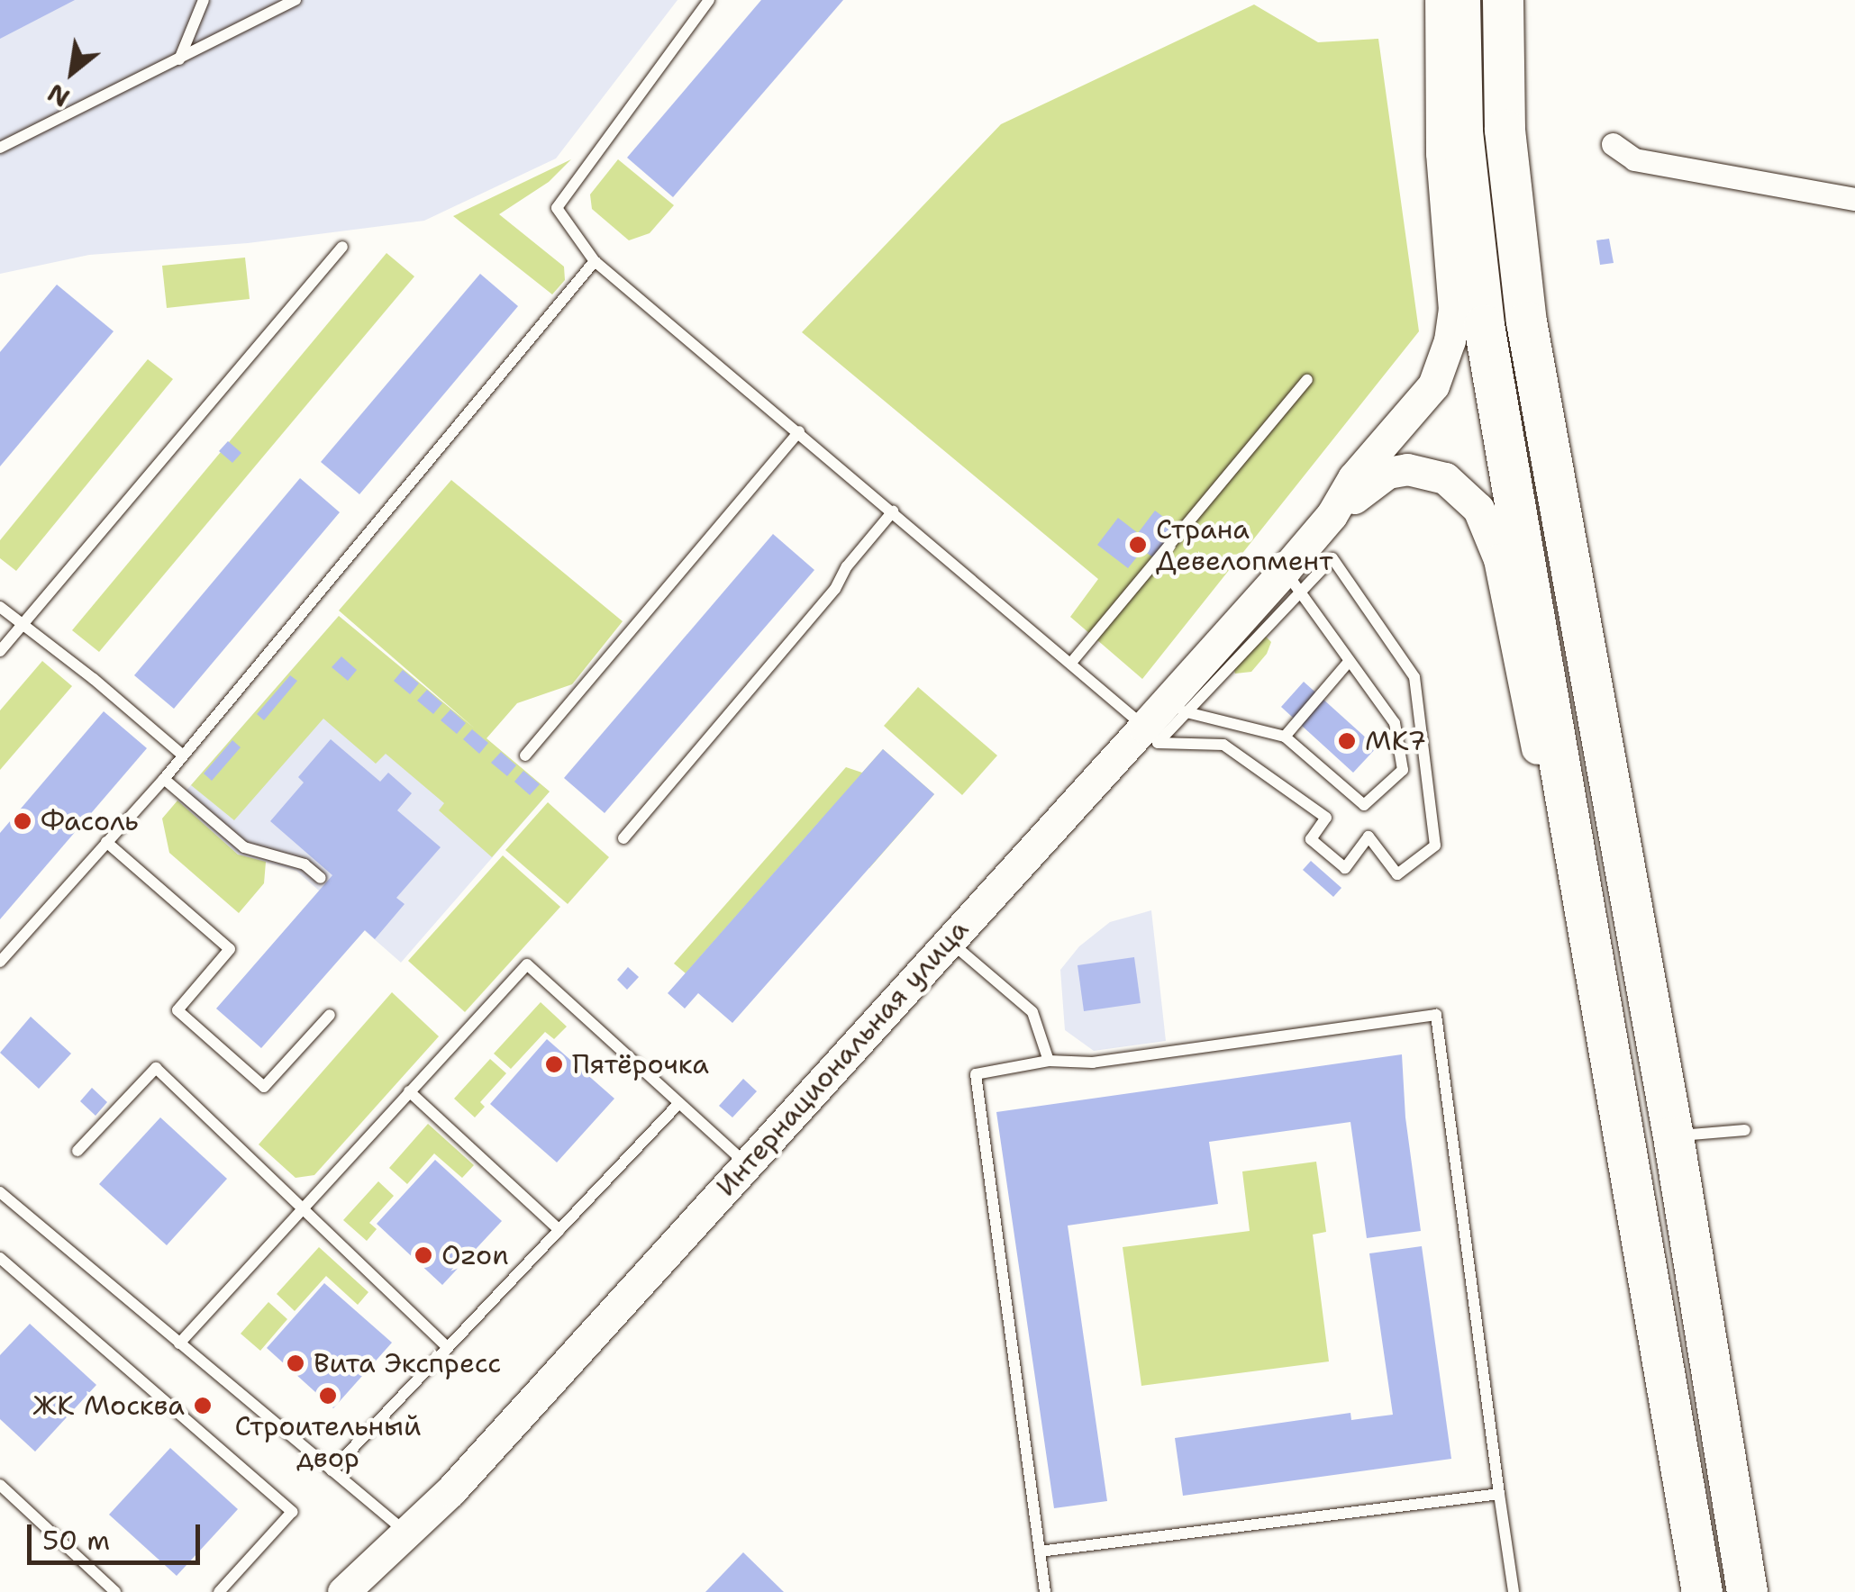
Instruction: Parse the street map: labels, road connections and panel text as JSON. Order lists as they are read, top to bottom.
{
  "streets": {
    "street": ["Интернациональная улица"]
  },
  "places": [
    "Страна Девелопмент",
    "МК7",
    "Фасоль",
    "Пятёрочка",
    "Ozon",
    "Вита Экспресс",
    "Строительный двор",
    "ЖК Москва"
  ],
  "scale_bar": "50 m",
  "north": "bottom left"
}
